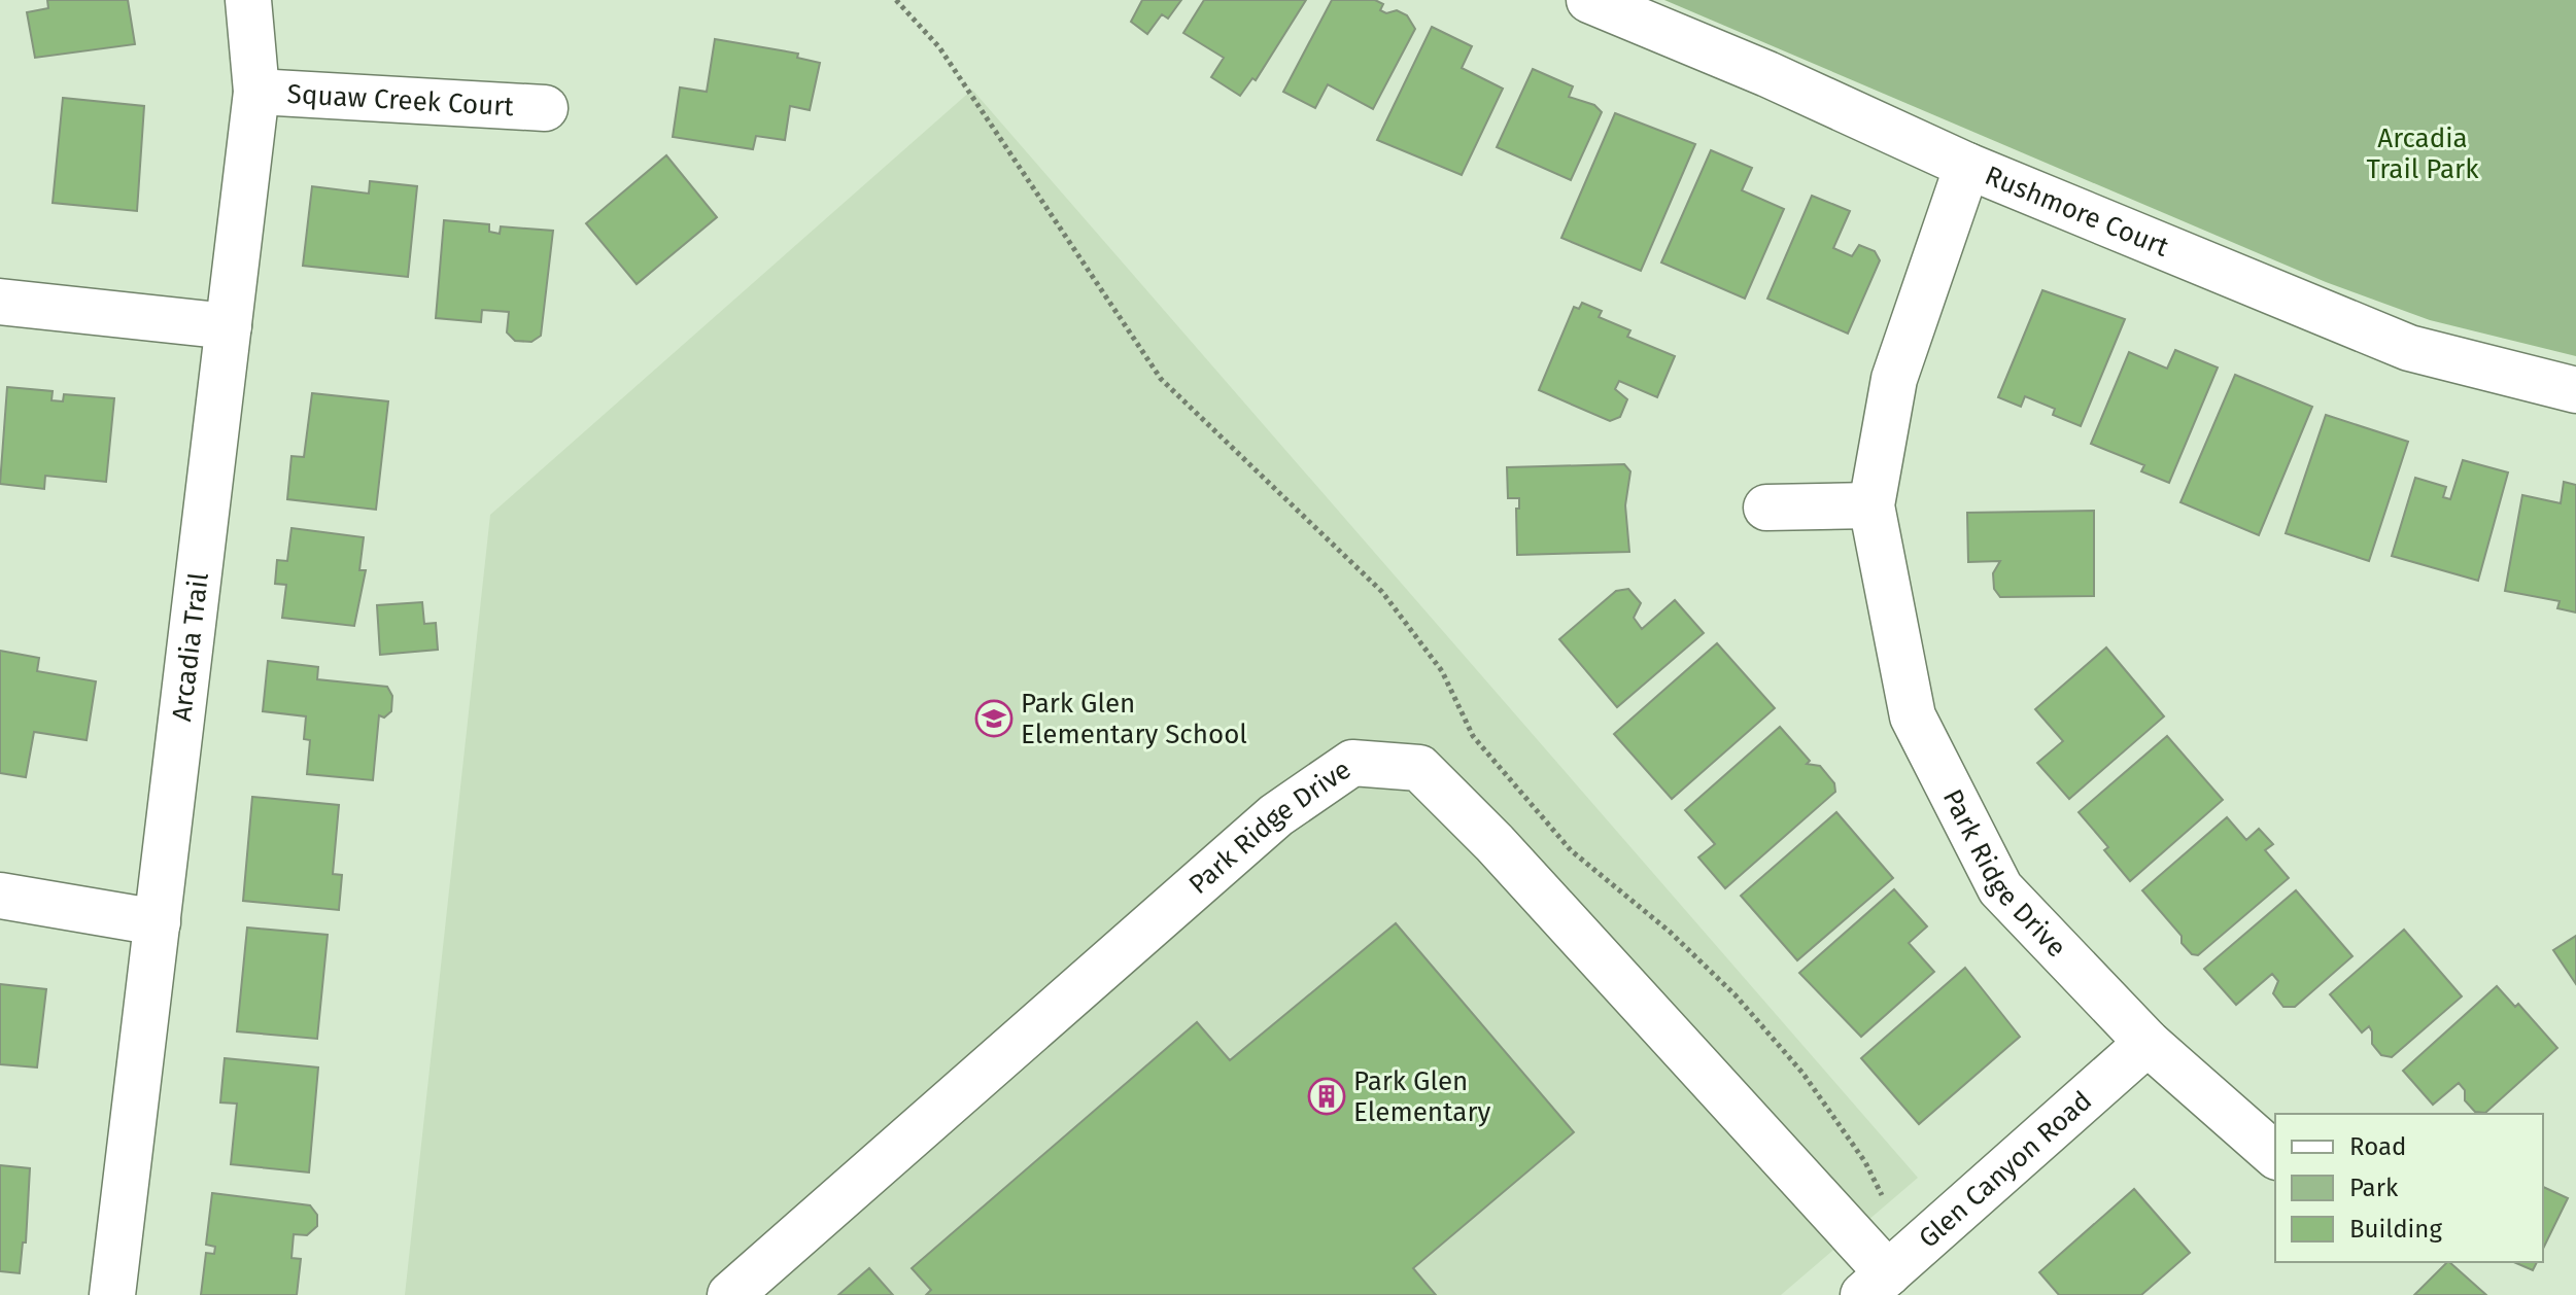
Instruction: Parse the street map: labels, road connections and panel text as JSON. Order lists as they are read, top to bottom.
{
  "streets": {
    "street": [
      "Squaw Creek Court",
      "Rushmore Court",
      "Arcadia Trail",
      "Park Ridge Drive",
      "Glen Canyon Road"
    ]
  },
  "crossings": [
    ["Squaw Creek Court", "Arcadia Trail"],
    ["Rushmore Court", "Park Ridge Drive"],
    ["Park Ridge Drive", "Glen Canyon Road"]
  ],
  "parks": ["Arcadia Trail Park"],
  "places": {
    "school or university": ["Park Glen Elementary School"],
    "building": ["Park Glen Elementary"]
  },
  "legend": ["Road", "Park", "Building"]
}
